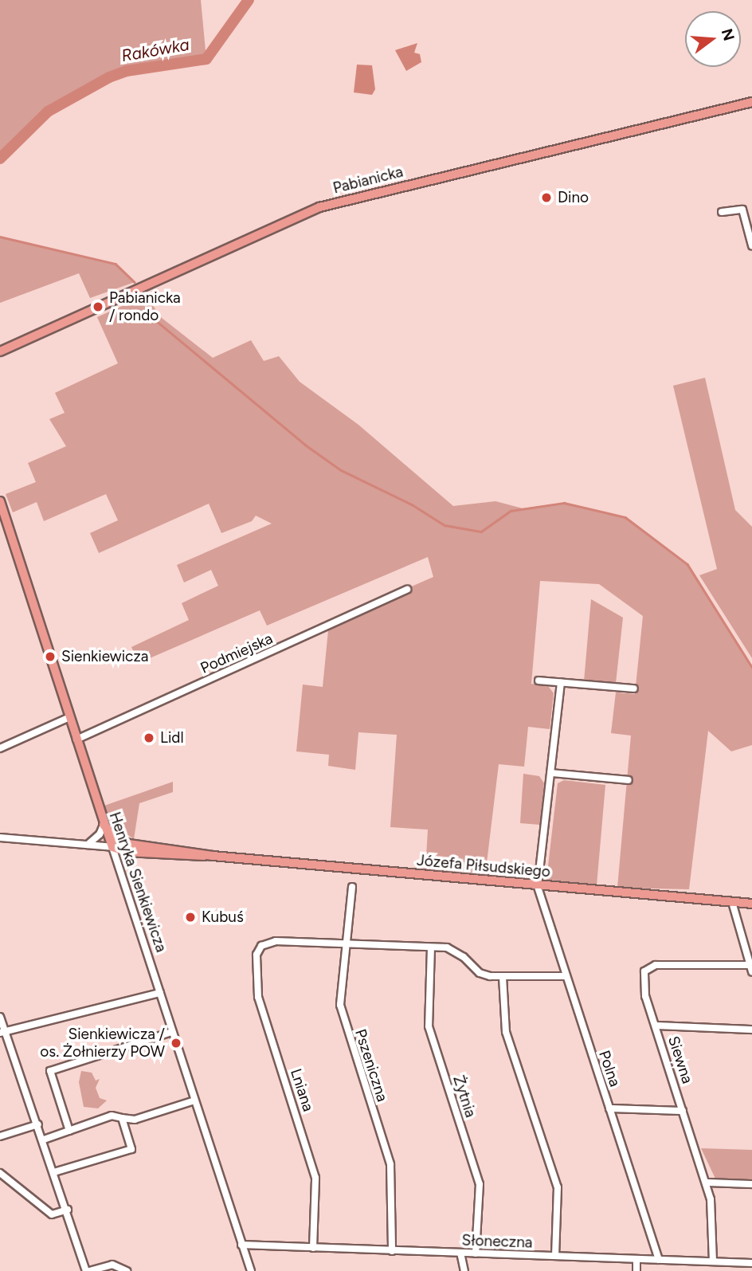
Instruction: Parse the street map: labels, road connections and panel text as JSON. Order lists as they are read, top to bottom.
{
  "streets": {
    "main road": ["Pabianicka", "Józefa Piłsudskiego", "Henryka Sienkiewicza"],
    "street": [
      "Podmiejska",
      "Siewna",
      "Pszeniczna",
      "Polna",
      "Lniana",
      "Żytnia",
      "Słoneczna"
    ]
  },
  "crossings": [
    ["Podmiejska", "Henryka Sienkiewicza"],
    ["Józefa Piłsudskiego", "Henryka Sienkiewicza"],
    ["Józefa Piłsudskiego", "Polna"],
    ["Henryka Sienkiewicza", "Słoneczna"],
    ["Siewna", "Słoneczna"],
    ["Pszeniczna", "Lniana"],
    ["Pszeniczna", "Słoneczna"],
    ["Polna", "Słoneczna"],
    ["Lniana", "Słoneczna"],
    ["Żytnia", "Słoneczna"]
  ],
  "water": ["Rakówka"],
  "places": [
    "Dino",
    "Pabianicka / rondo",
    "Sienkiewicza",
    "Lidl",
    "Kubuś",
    "Sienkiewicza / os. Żołnierzy POW"
  ],
  "north": "right"
}
